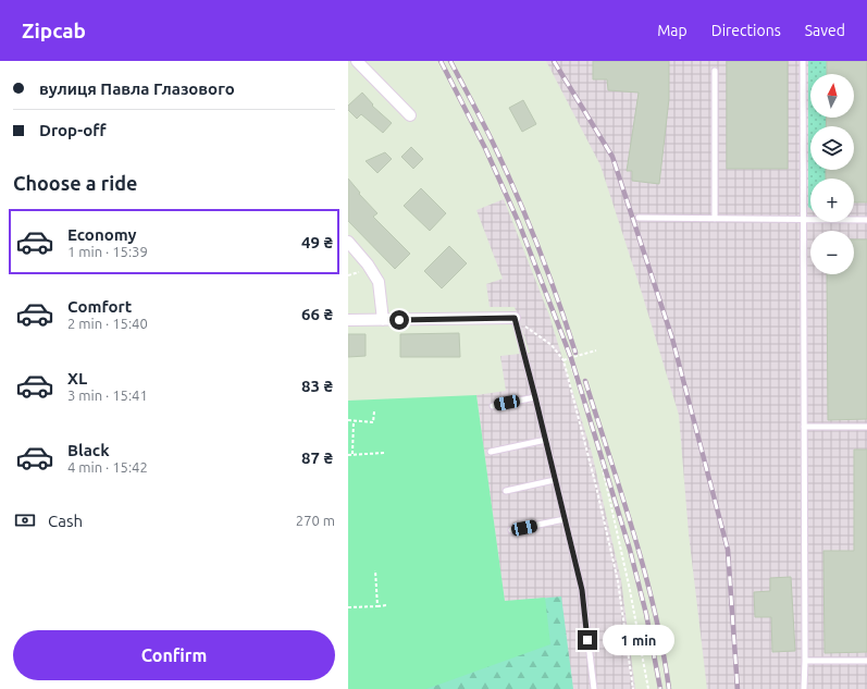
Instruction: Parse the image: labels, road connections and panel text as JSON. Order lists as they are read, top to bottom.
{
  "north": "top",
  "page": {
    "header": "Zipcab",
    "nav": ["Map", "Directions", "Saved"],
    "banner": ["вулиця Павла Глазового", "Drop-off"],
    "map_buttons": ["+", "−"],
    "heading": "Choose a ride",
    "list": [
      {
        "name": "Economy",
        "note": "1 min · 15:39",
        "value": "49 ₴"
      },
      {
        "name": "Comfort",
        "note": "2 min · 15:40",
        "value": "66 ₴"
      },
      {
        "name": "XL",
        "note": "3 min · 15:41",
        "value": "83 ₴"
      },
      {
        "name": "Black",
        "note": "4 min · 15:42",
        "value": "87 ₴"
      }
    ],
    "pay": ["Cash", "270 m"],
    "buttons": "Confirm",
    "bubble": "1 min"
  }
}
